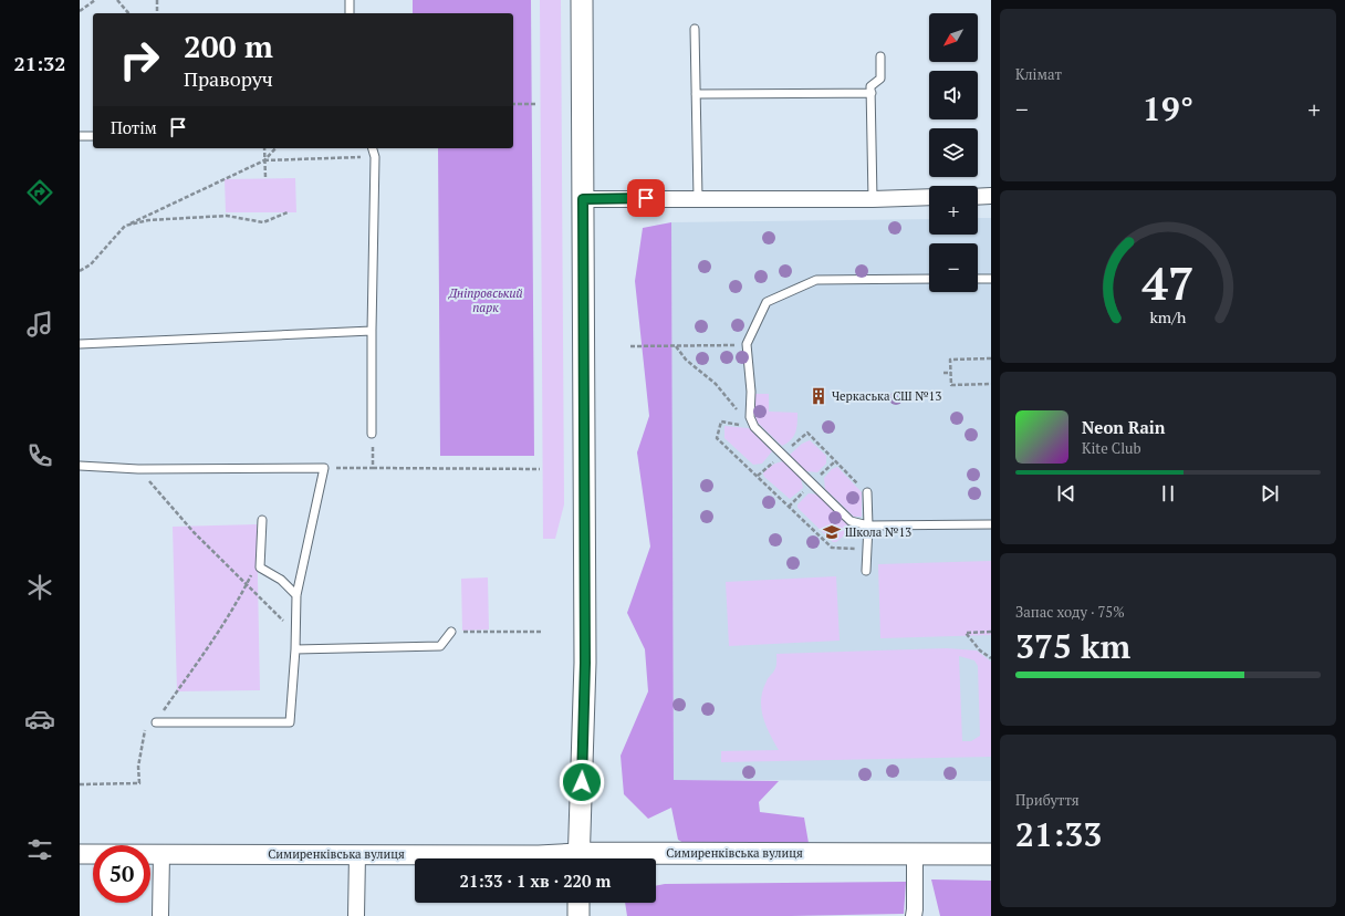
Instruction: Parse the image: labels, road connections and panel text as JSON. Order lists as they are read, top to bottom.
{
  "streets": {
    "main road": ["Симиренківська вулиця"]
  },
  "parks": ["Дніпровський парк"],
  "places": {
    "building": ["Черкаська СШ №13"],
    "school or university": ["Школа №13"]
  },
  "north": "bottom left",
  "page": {
    "tabs": "21:32",
    "tile": [
      "Клімат",
      ["Запас ходу · 75%", "375 km"],
      ["Прибуття", "21:33"]
    ],
    "map_buttons": ["+", "−"],
    "turn": ["200 m", "Праворуч"],
    "heat": ["−", "19°", "+"],
    "then": "Потім",
    "song": ["Neon Rain", "Kite Club"],
    "limit": "50",
    "trip": "21:33 · 1 хв · 220 m",
    "gauge": ["47", "km/h"]
  }
}
